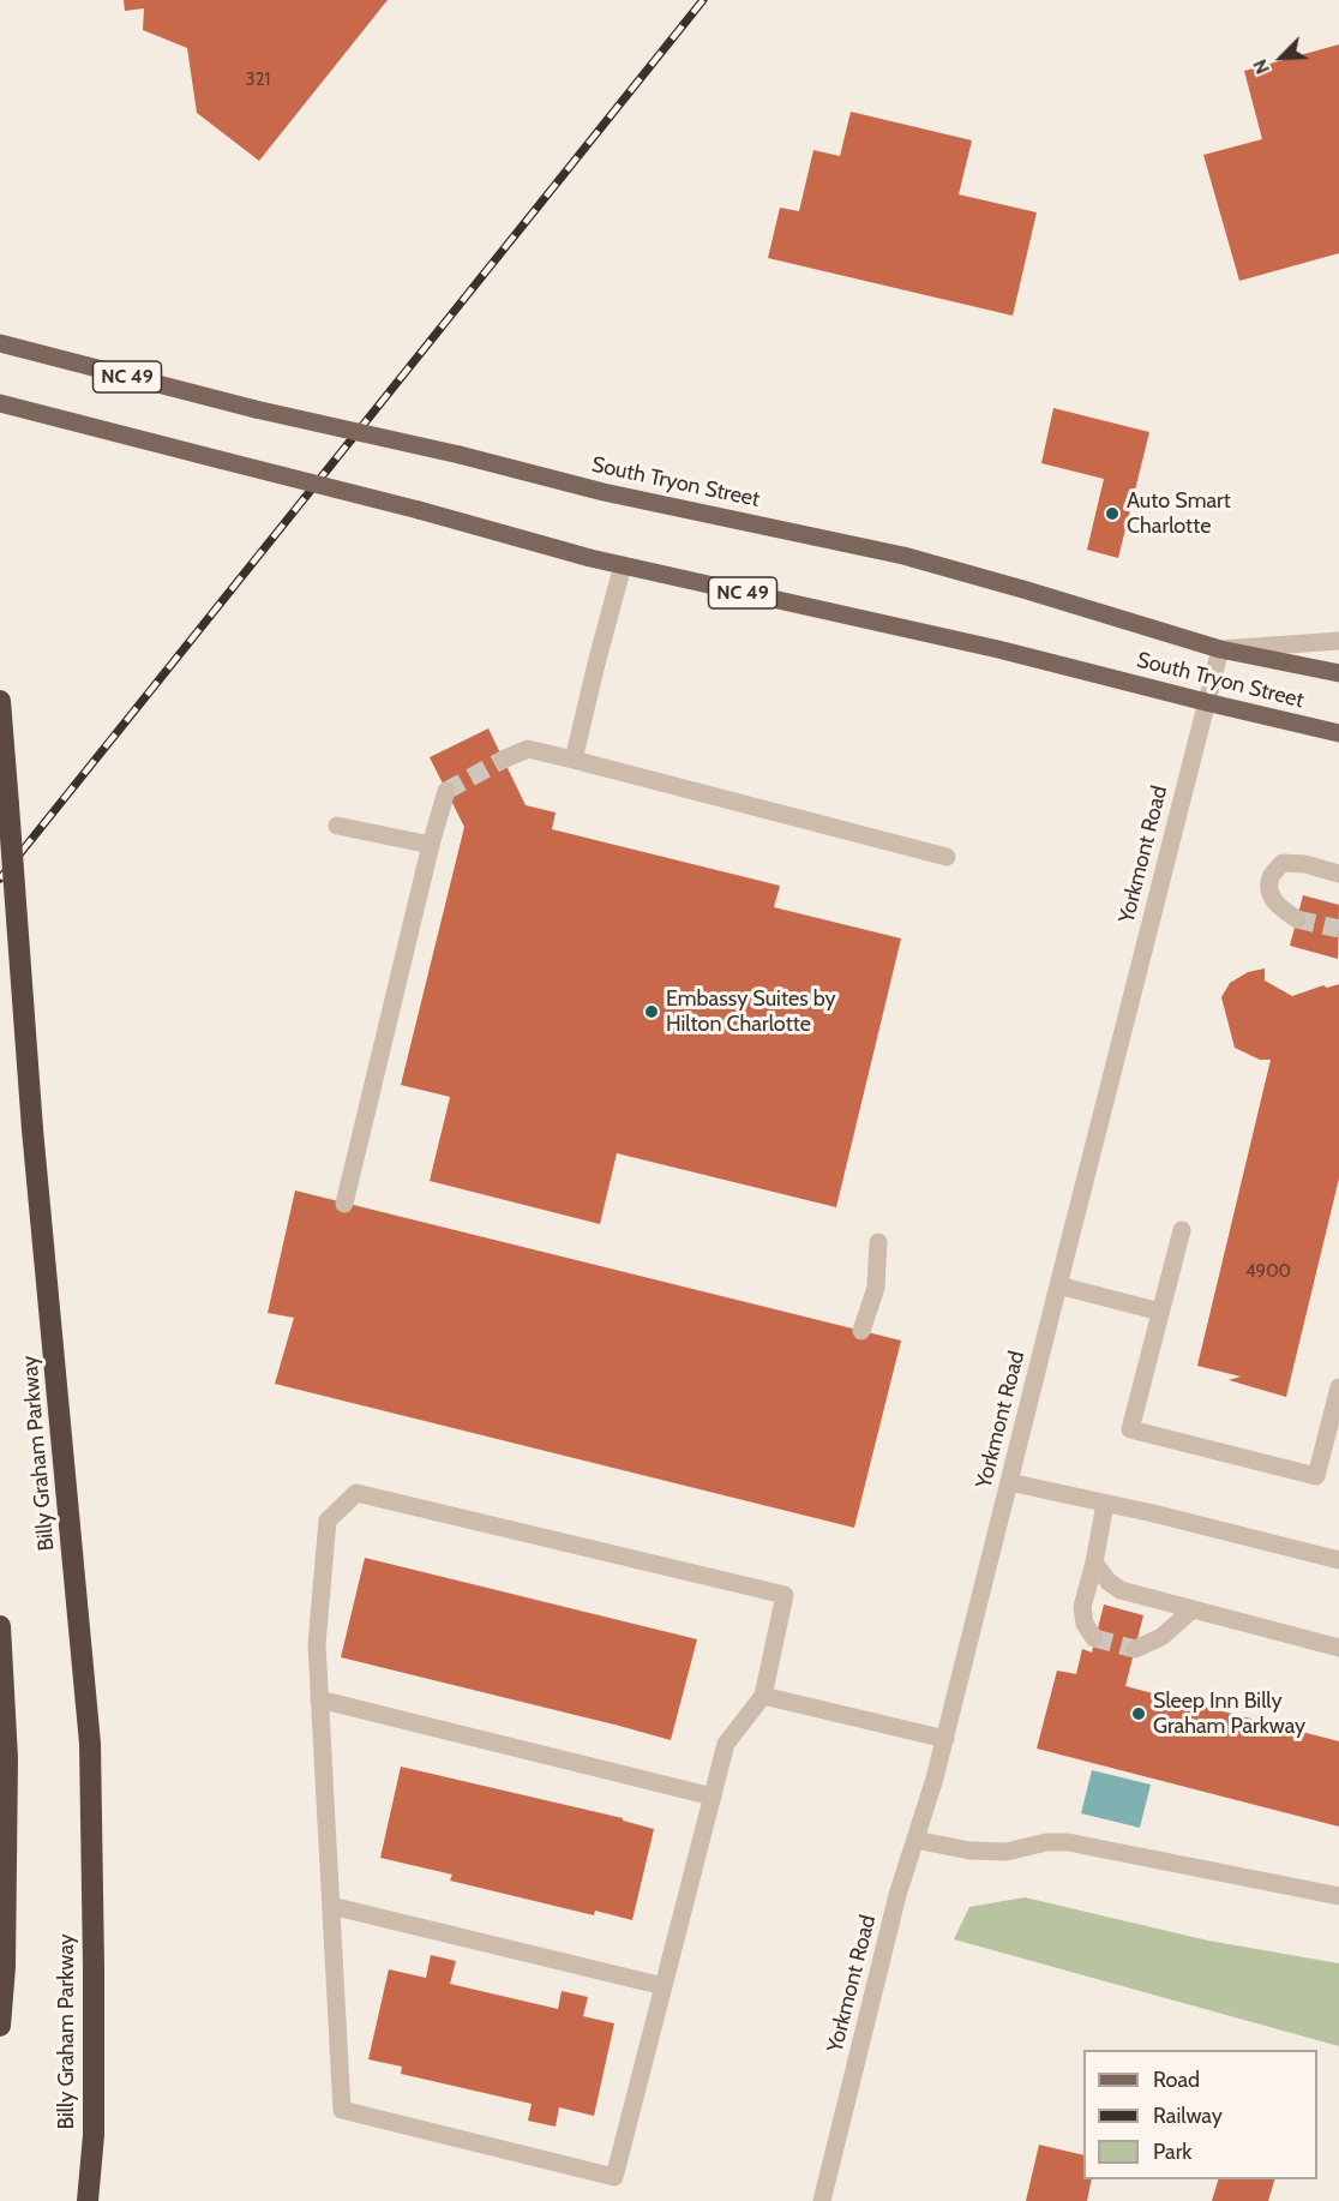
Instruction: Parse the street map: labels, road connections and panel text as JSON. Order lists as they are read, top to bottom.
{
  "streets": {
    "highway": ["Billy Graham Parkway"],
    "main road": ["NC 49", "South Tryon Street"],
    "street": ["Yorkmont Road"]
  },
  "crossings": [
    ["South Tryon Street", "Yorkmont Road"]
  ],
  "places": ["Auto Smart Charlotte", "Embassy Suites by Hilton Charlotte", "Sleep Inn Billy Graham Parkway"],
  "house_numbers": ["321", "4900"],
  "legend": ["Road", "Railway", "Park"],
  "north": "bottom left"
}
